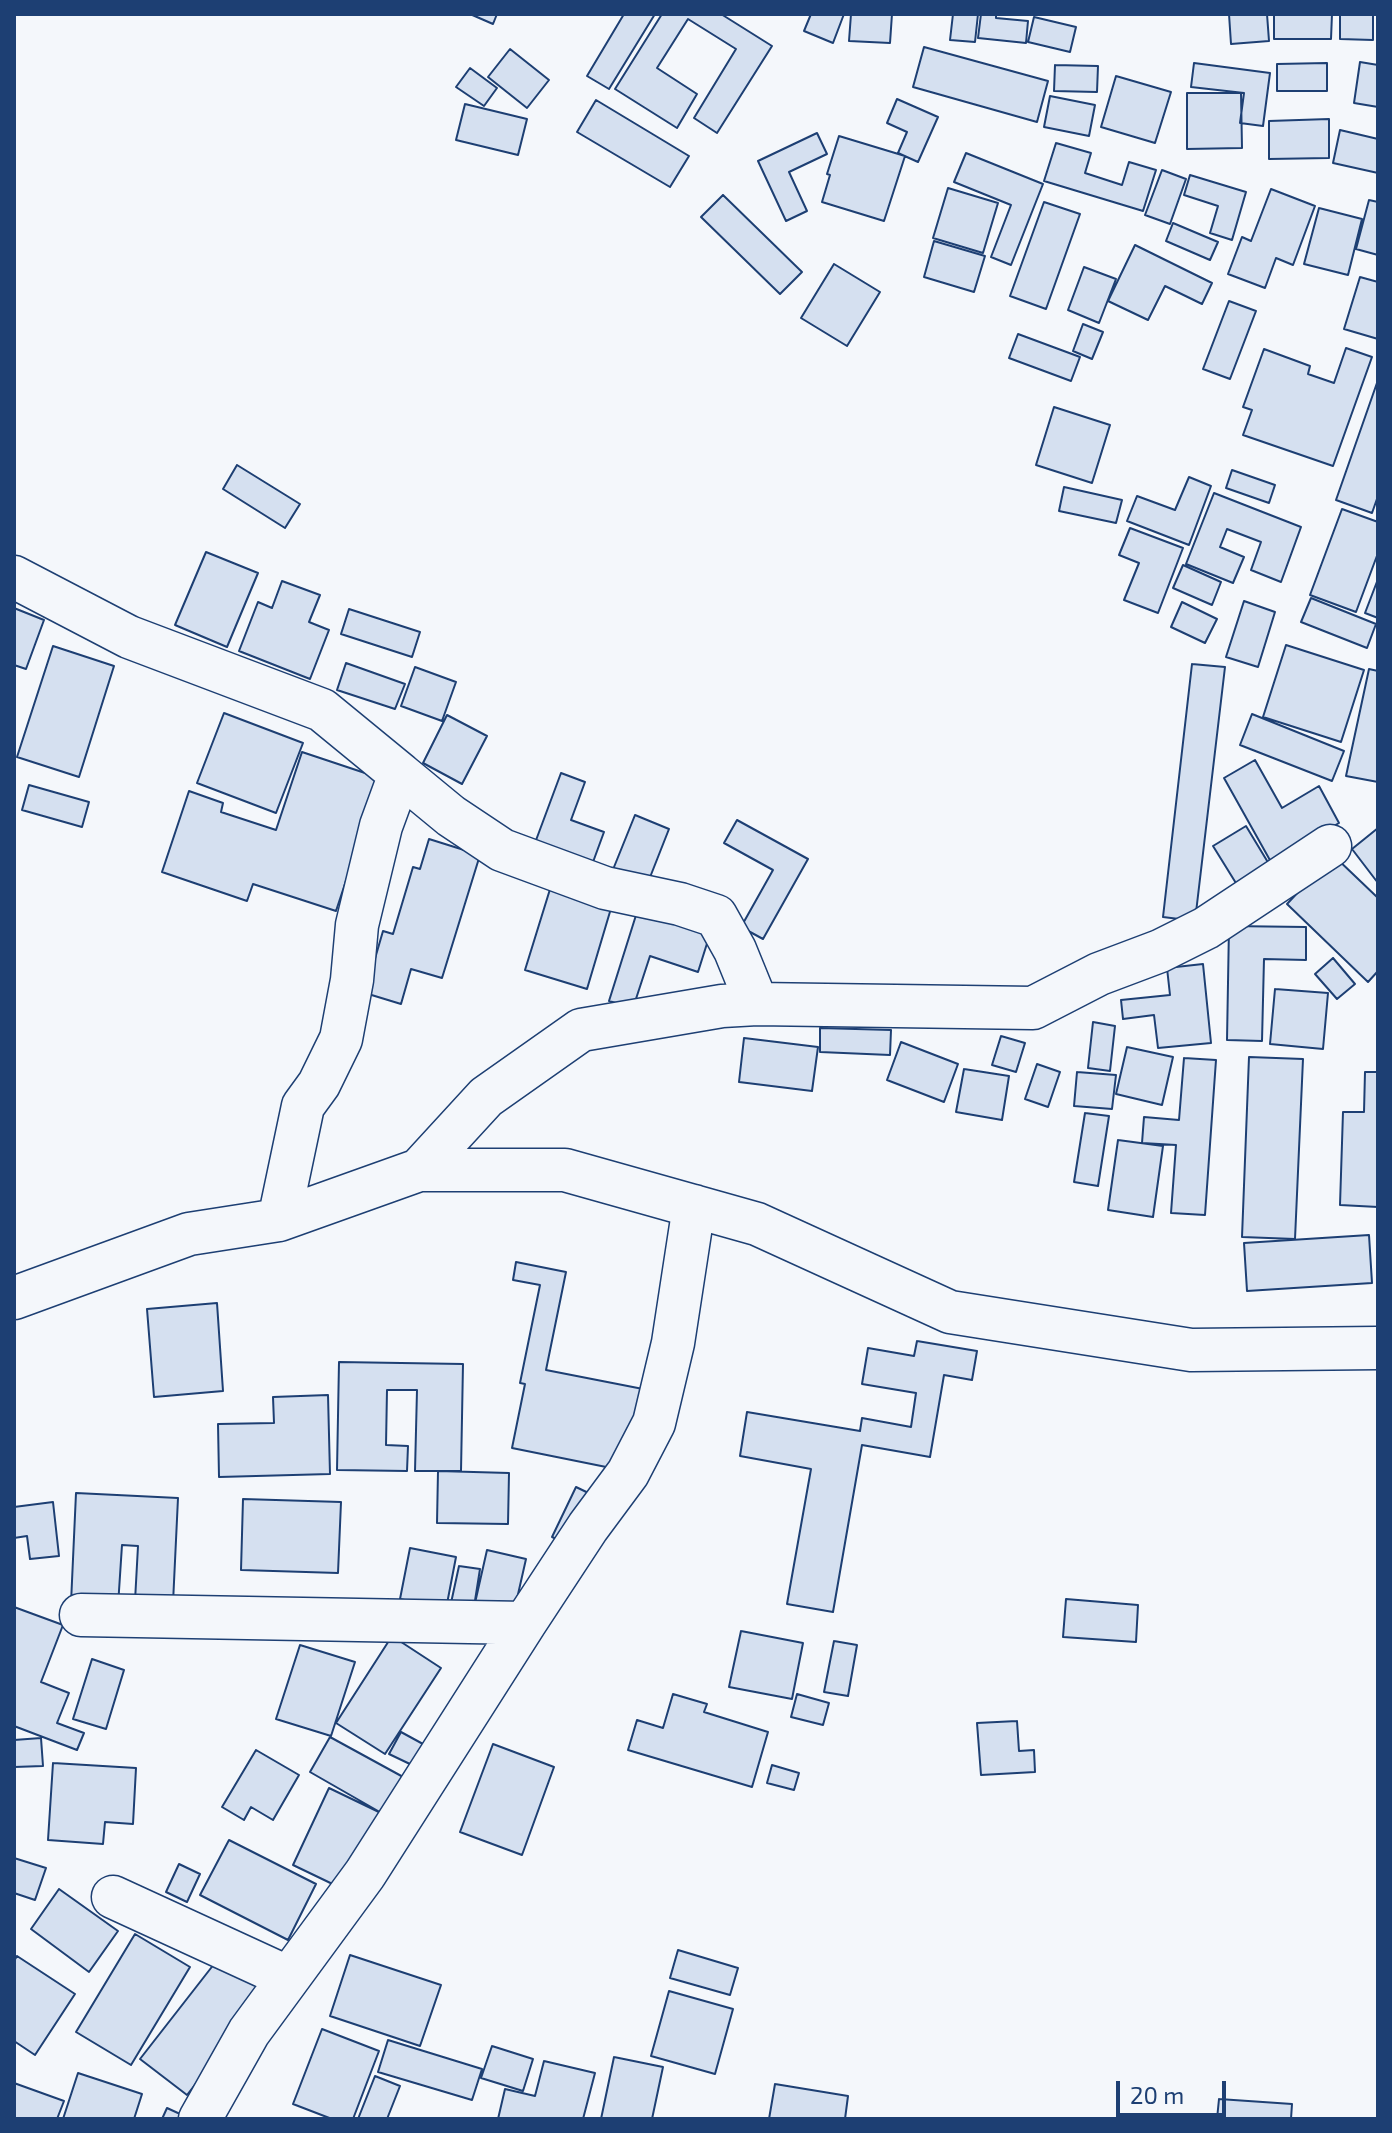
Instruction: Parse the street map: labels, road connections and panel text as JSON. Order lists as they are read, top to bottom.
{
  "scale_bar": "20 m"
}
